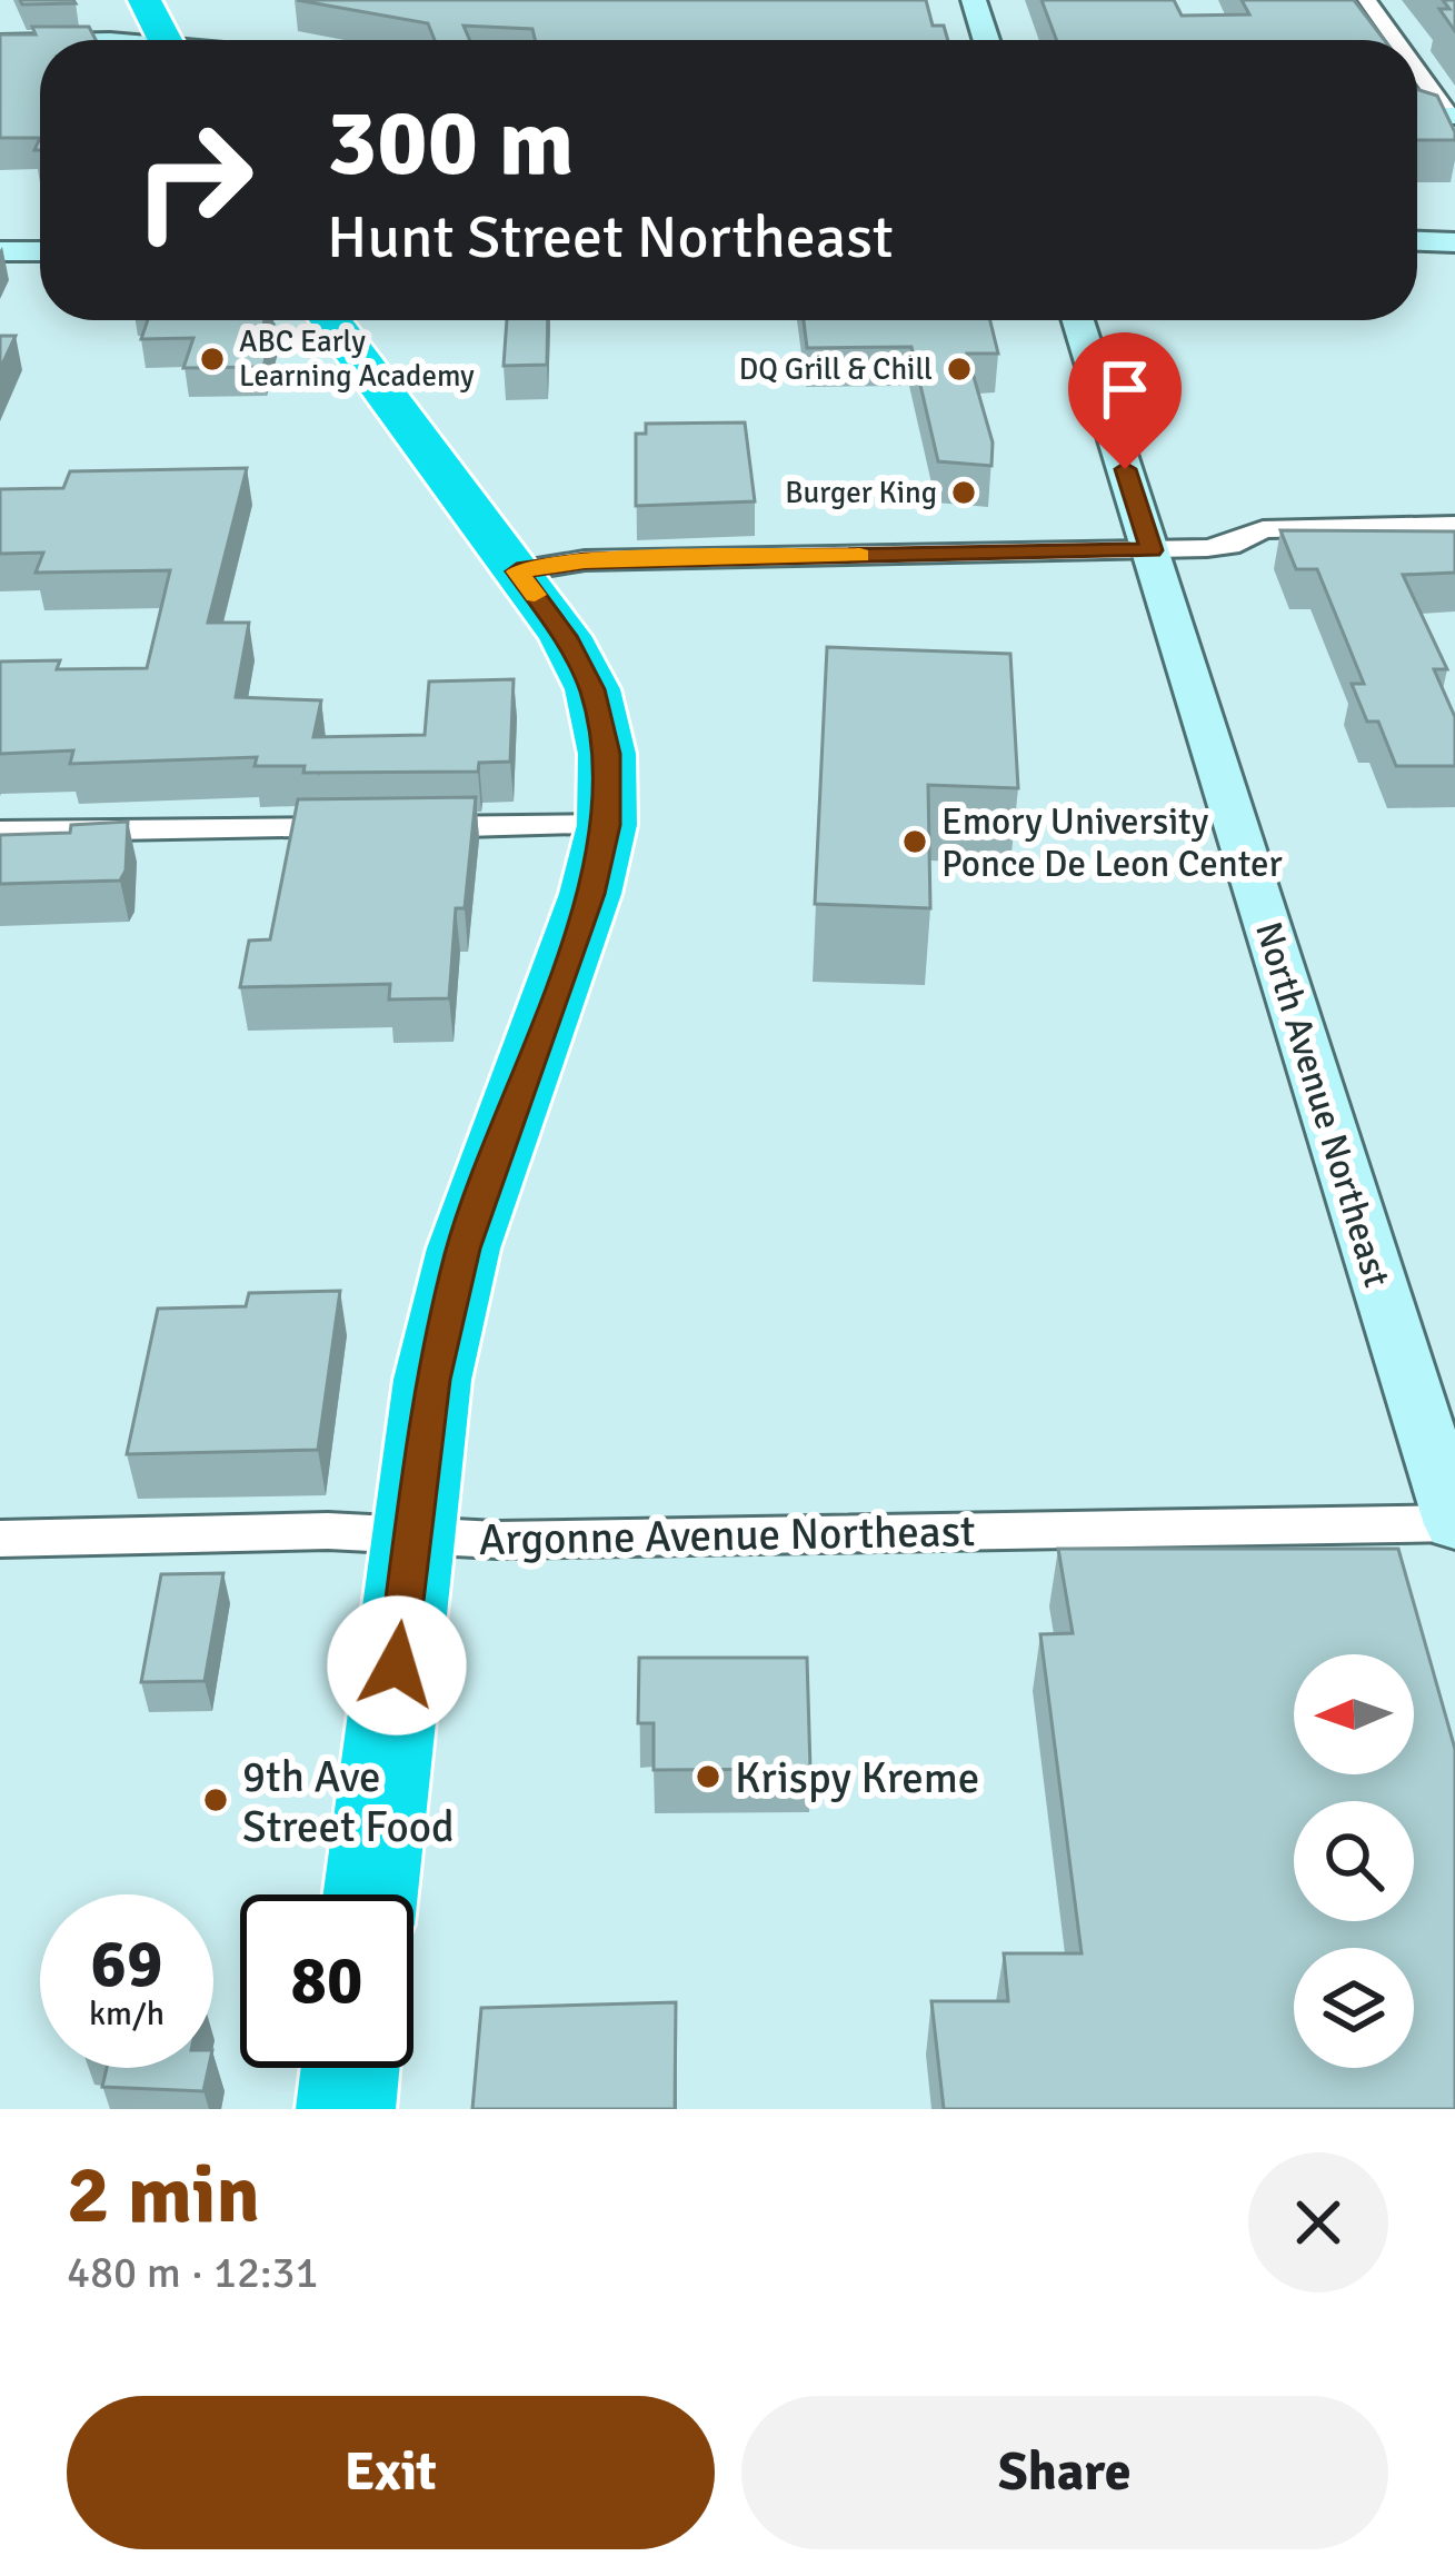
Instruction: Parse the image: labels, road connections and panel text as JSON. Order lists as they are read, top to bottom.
{
  "streets": {
    "main road": ["North Avenue Northeast"],
    "street": ["Argonne Avenue Northeast"]
  },
  "crossings": [
    ["North Avenue Northeast", "Argonne Avenue Northeast"]
  ],
  "places": [
    "ABC Early Learning Academy",
    "DQ Grill & Chill",
    "Burger King",
    "Emory University Ponce De Leon Center",
    "Krispy Kreme",
    "9th Ave Street Food"
  ],
  "north": "left",
  "page": {
    "turn": ["300 m", "Hunt Street Northeast"],
    "speed": "69 km/h",
    "limit": "80",
    "heading": ["2 min", "480 m · 12:31"],
    "buttons": ["Exit", "Share"]
  }
}
